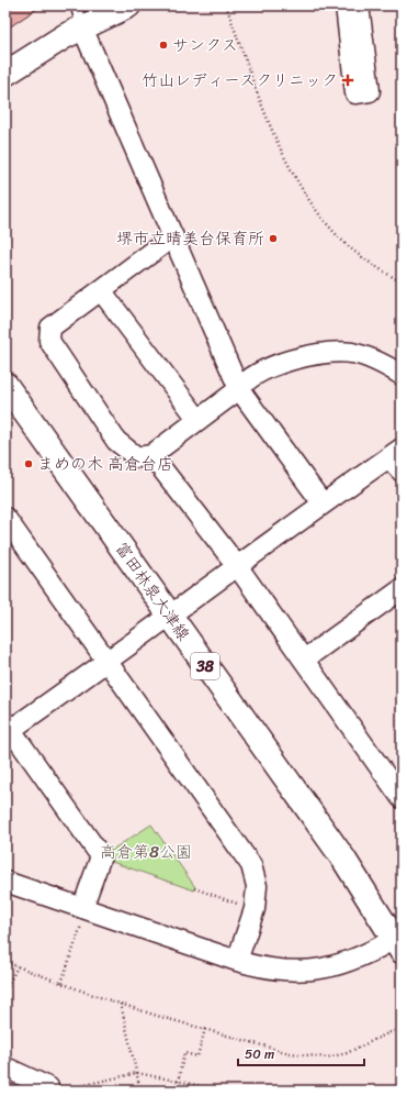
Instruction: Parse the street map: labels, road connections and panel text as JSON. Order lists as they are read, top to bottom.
{
  "streets": {
    "main road": ["富田林泉大津線", "38"]
  },
  "parks": ["高倉第8公園"],
  "places": {
    "other": ["サンクス", "堺市立晴美台保育所", "まめの木 高倉台店"],
    "health": ["竹山レディースクリニック"]
  },
  "scale_bar": "50 m"
}
